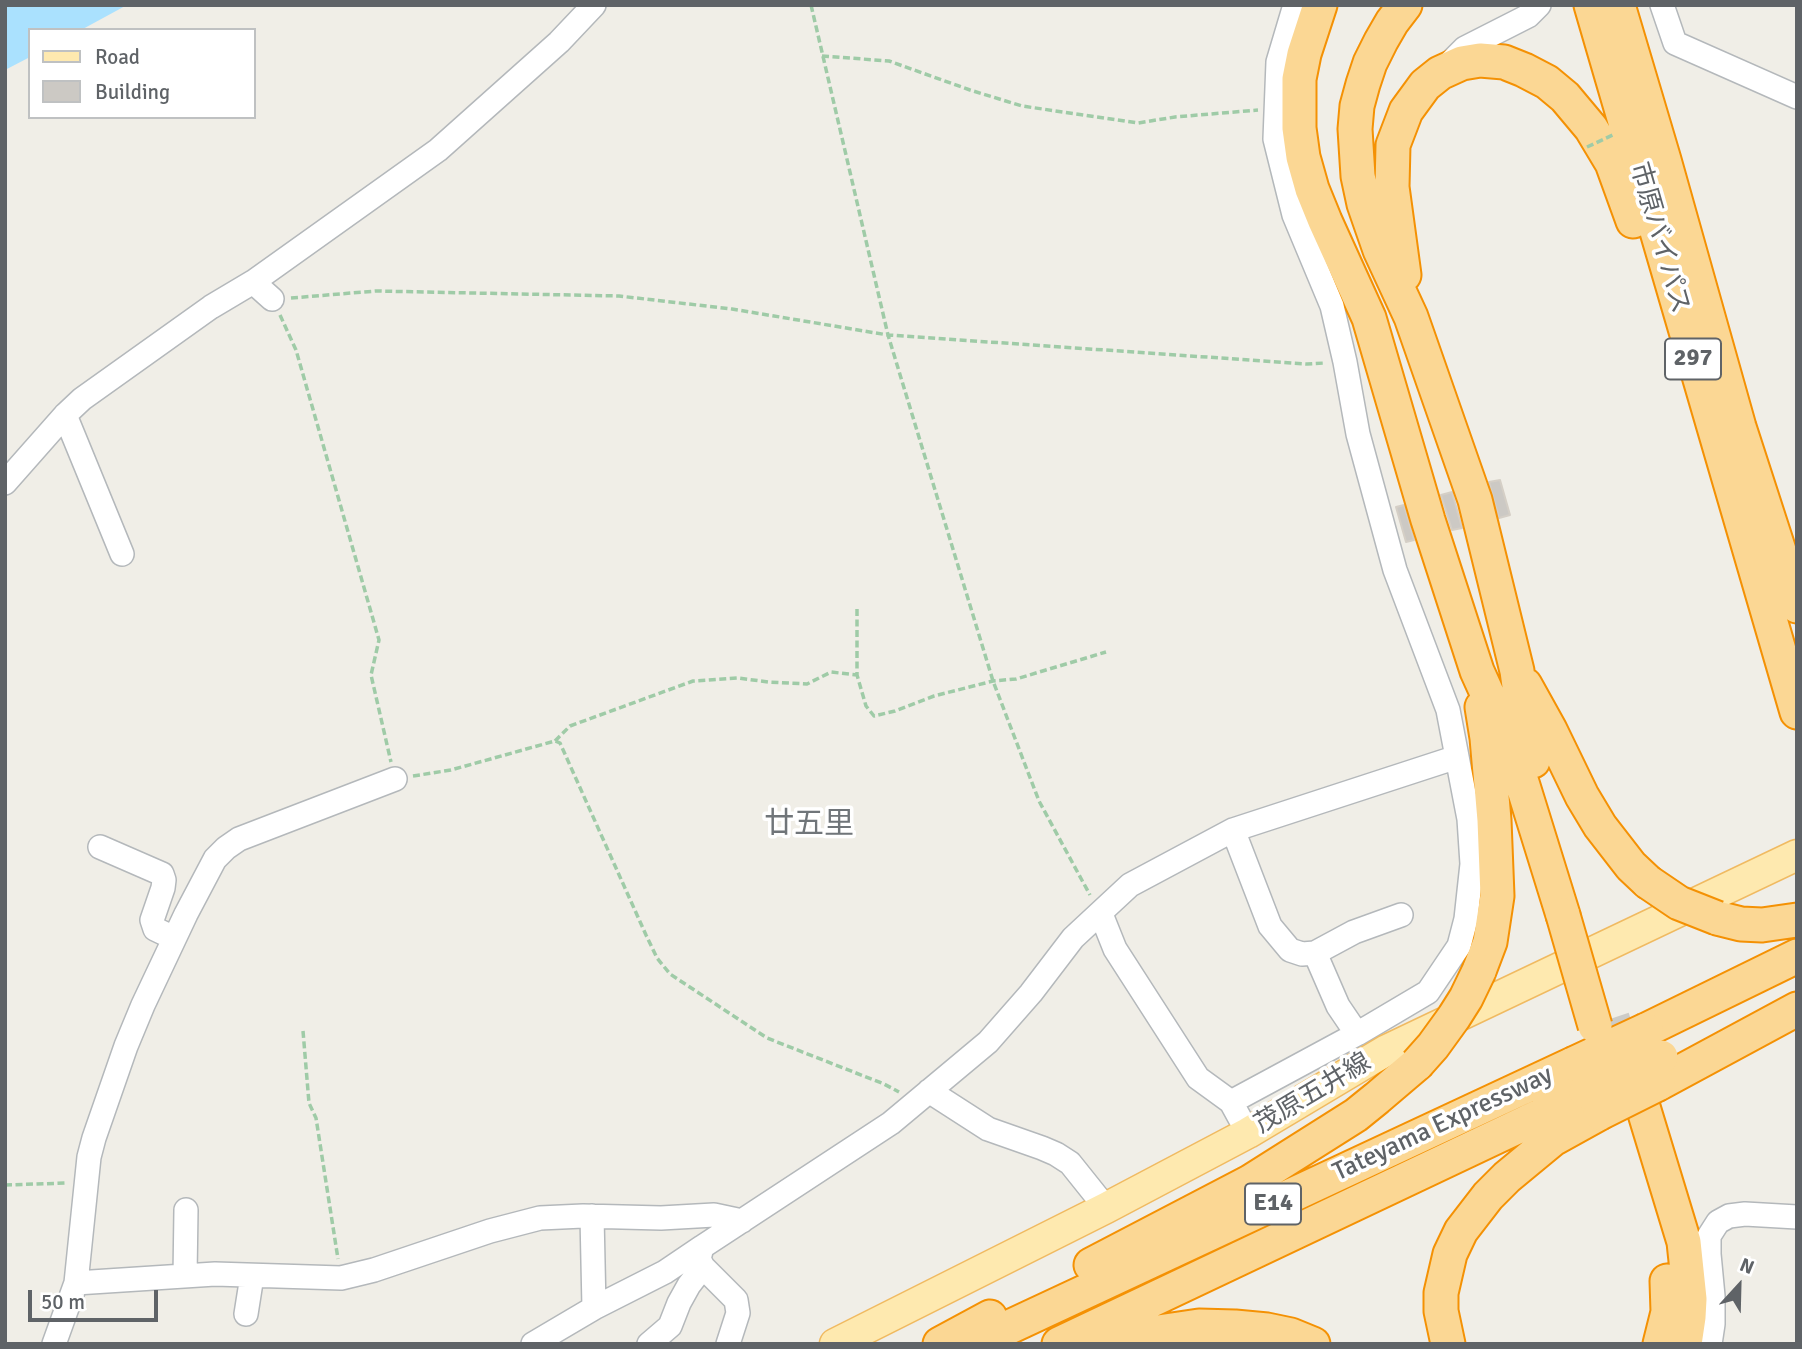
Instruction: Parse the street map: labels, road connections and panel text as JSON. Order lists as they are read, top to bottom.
{
  "streets": {
    "highway": [
      "市原バイパス",
      "297",
      "Tateyama Expressway",
      "E14"
    ],
    "main road": ["茂原五井線"]
  },
  "districts": ["廿五里"],
  "legend": ["Road", "Building"],
  "scale_bar": "50 m",
  "north": "top"
}
